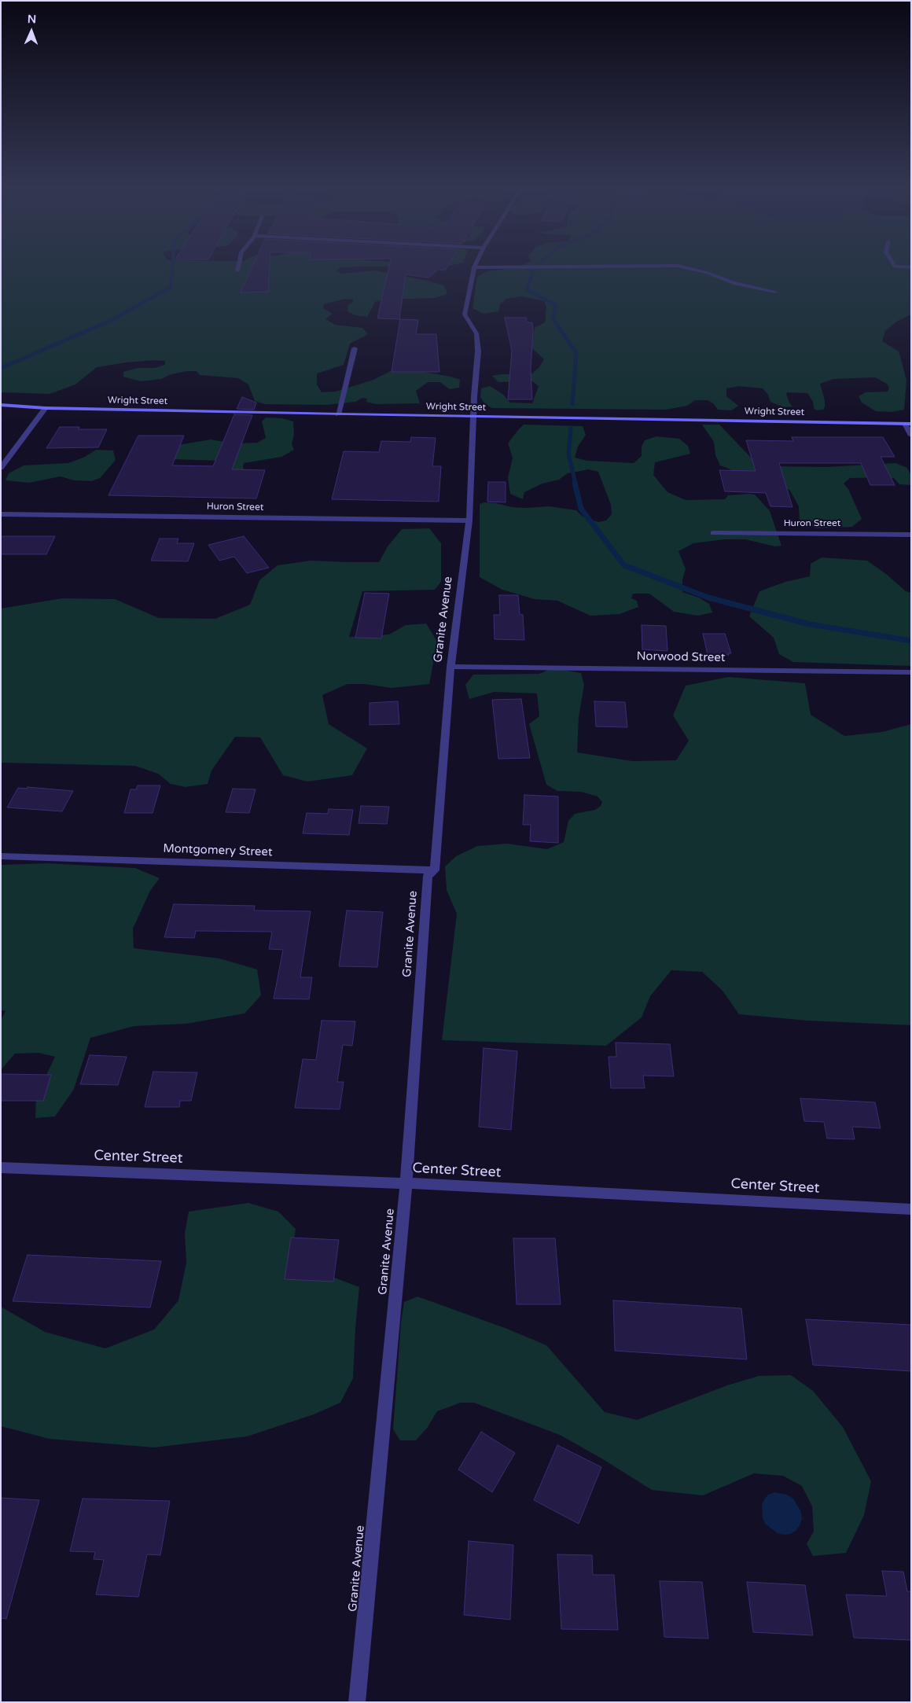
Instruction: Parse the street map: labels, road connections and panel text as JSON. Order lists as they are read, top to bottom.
{
  "streets": {
    "main road": ["Wright Street"],
    "street": [
      "Huron Street",
      "Granite Avenue",
      "Norwood Street",
      "Montgomery Street",
      "Center Street"
    ]
  },
  "crossings": [
    ["Wright Street", "Granite Avenue"],
    ["Huron Street", "Granite Avenue"],
    ["Granite Avenue", "Norwood Street"],
    ["Granite Avenue", "Montgomery Street"],
    ["Granite Avenue", "Center Street"]
  ],
  "north": "top"
}
